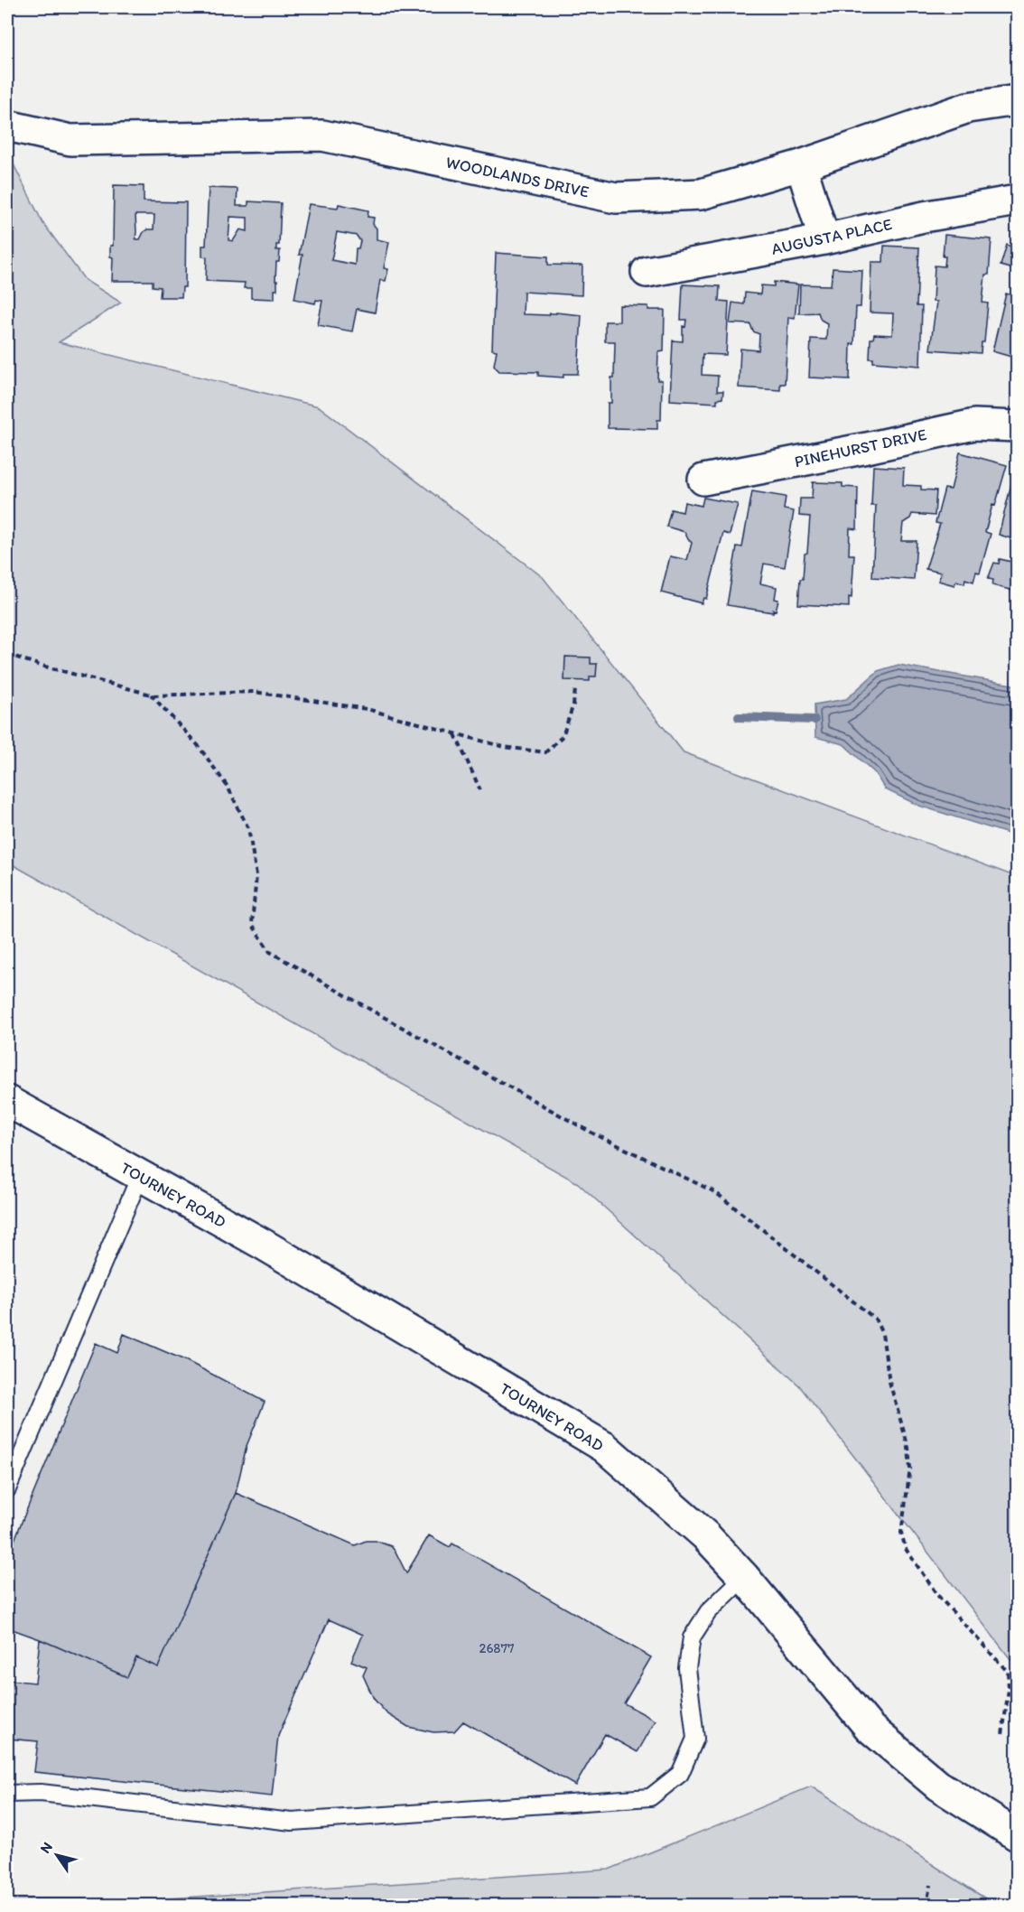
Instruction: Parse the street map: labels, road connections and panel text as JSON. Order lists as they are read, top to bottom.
{
  "streets": {
    "street": [
      "WOODLANDS DRIVE",
      "AUGUSTA PLACE",
      "PINEHURST DRIVE",
      "TOURNEY ROAD"
    ]
  },
  "house_numbers": ["26877"],
  "north": "top left"
}
